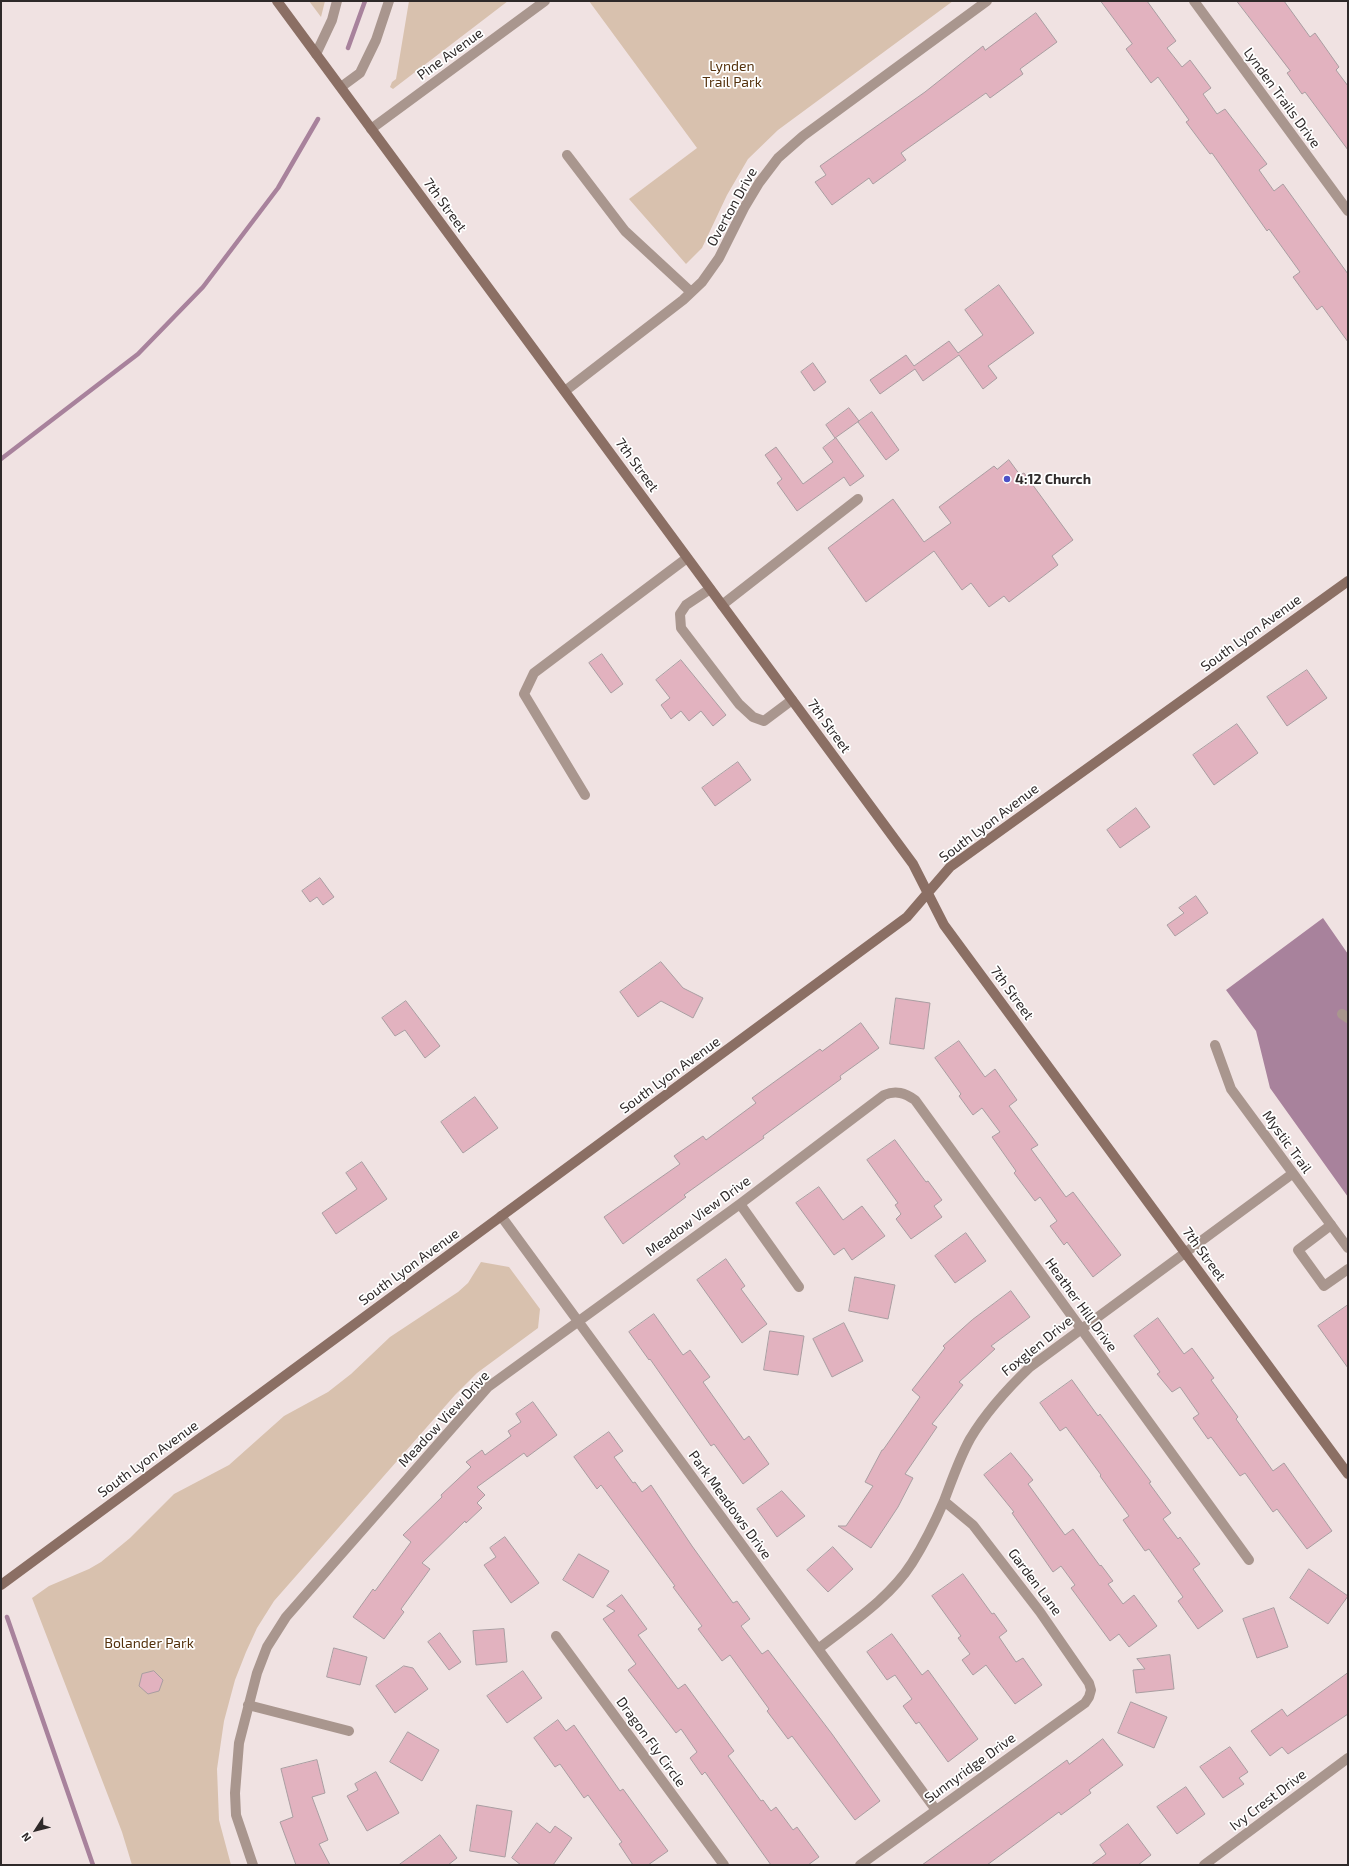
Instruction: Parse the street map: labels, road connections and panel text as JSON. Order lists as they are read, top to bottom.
{
  "streets": {
    "street": [
      "Pine Avenue",
      "Lynden Trails Drive",
      "7th Street",
      "Overton Drive",
      "South Lyon Avenue",
      "Mystic Trail",
      "Meadow View Drive",
      "Heather Hill Drive",
      "Foxglen Drive",
      "Park Meadows Drive",
      "Garden Lane",
      "Dragon Fly Circle",
      "Sunnyridge Drive",
      "Ivy Crest Drive"
    ]
  },
  "crossings": [
    ["Pine Avenue", "7th Street"],
    ["7th Street", "Overton Drive"],
    ["7th Street", "South Lyon Avenue"],
    ["7th Street", "Foxglen Drive"],
    ["South Lyon Avenue", "Park Meadows Drive"],
    ["Mystic Trail", "Foxglen Drive"],
    ["Meadow View Drive", "Heather Hill Drive"],
    ["Meadow View Drive", "Park Meadows Drive"],
    ["Heather Hill Drive", "Foxglen Drive"],
    ["Foxglen Drive", "Park Meadows Drive"],
    ["Foxglen Drive", "Garden Lane"],
    ["Park Meadows Drive", "Sunnyridge Drive"],
    ["Garden Lane", "Sunnyridge Drive"]
  ],
  "parks": ["Lynden Trail Park", "Bolander Park"],
  "places": ["4:12 Church"],
  "north": "bottom left"
}
